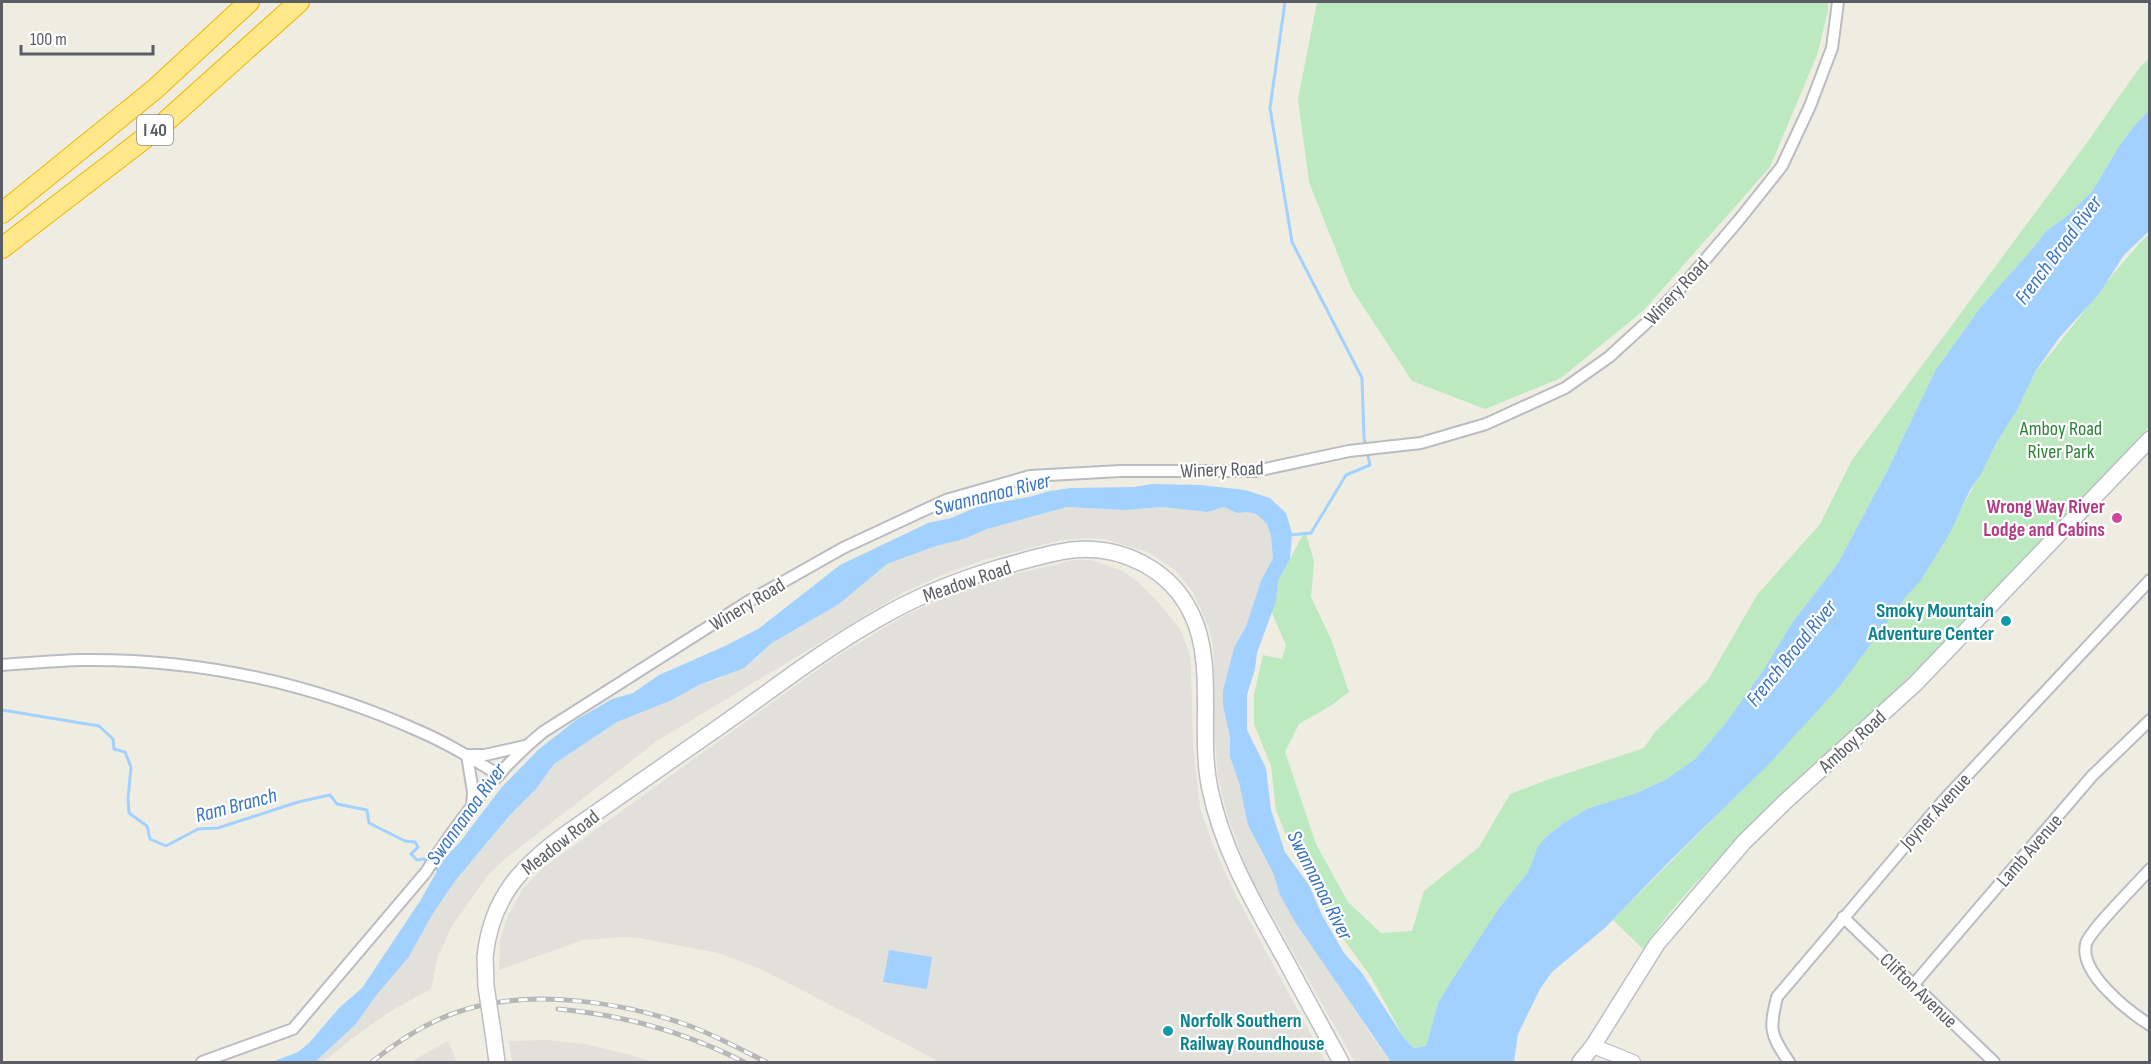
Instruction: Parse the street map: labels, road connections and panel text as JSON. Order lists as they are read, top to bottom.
{
  "streets": {
    "highway": ["I 40"],
    "main road": ["Meadow Road", "Amboy Road"],
    "street": [
      "Winery Road",
      "Joyner Avenue",
      "Lamb Avenue",
      "Clifton Avenue"
    ]
  },
  "crossings": [
    ["Joyner Avenue", "Clifton Avenue"],
    ["Lamb Avenue", "Clifton Avenue"]
  ],
  "water": ["French Broad River", "Swannanoa River", "Ram Branch"],
  "parks": ["Amboy Road River Park"],
  "places": ["Wrong Way River Lodge and Cabins", "Smoky Mountain Adventure Center", "Norfolk Southern Railway Roundhouse"],
  "scale_bar": "100 m"
}
